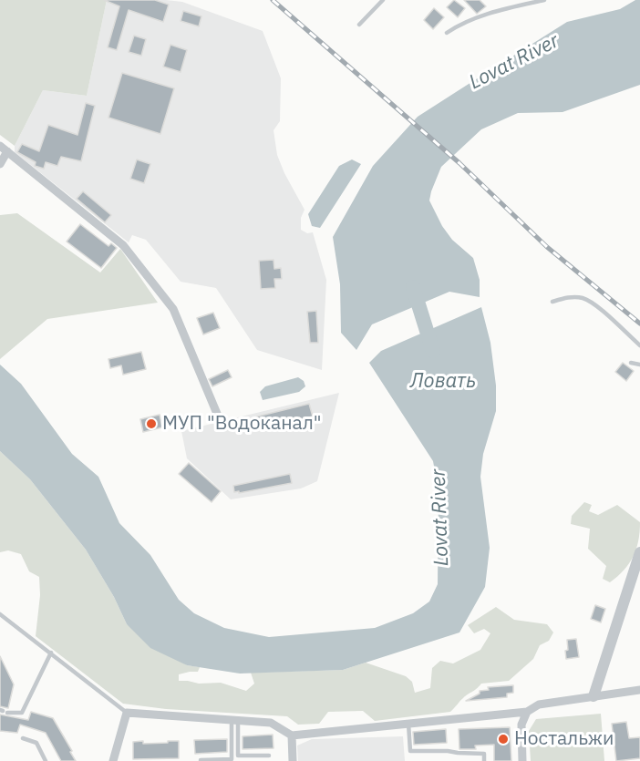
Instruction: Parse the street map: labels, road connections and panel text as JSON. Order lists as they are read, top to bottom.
{
  "water": ["Lovat River", "Ловать"],
  "places": ["МУП \"Водоканал\"", "Ностальжи"]
}
